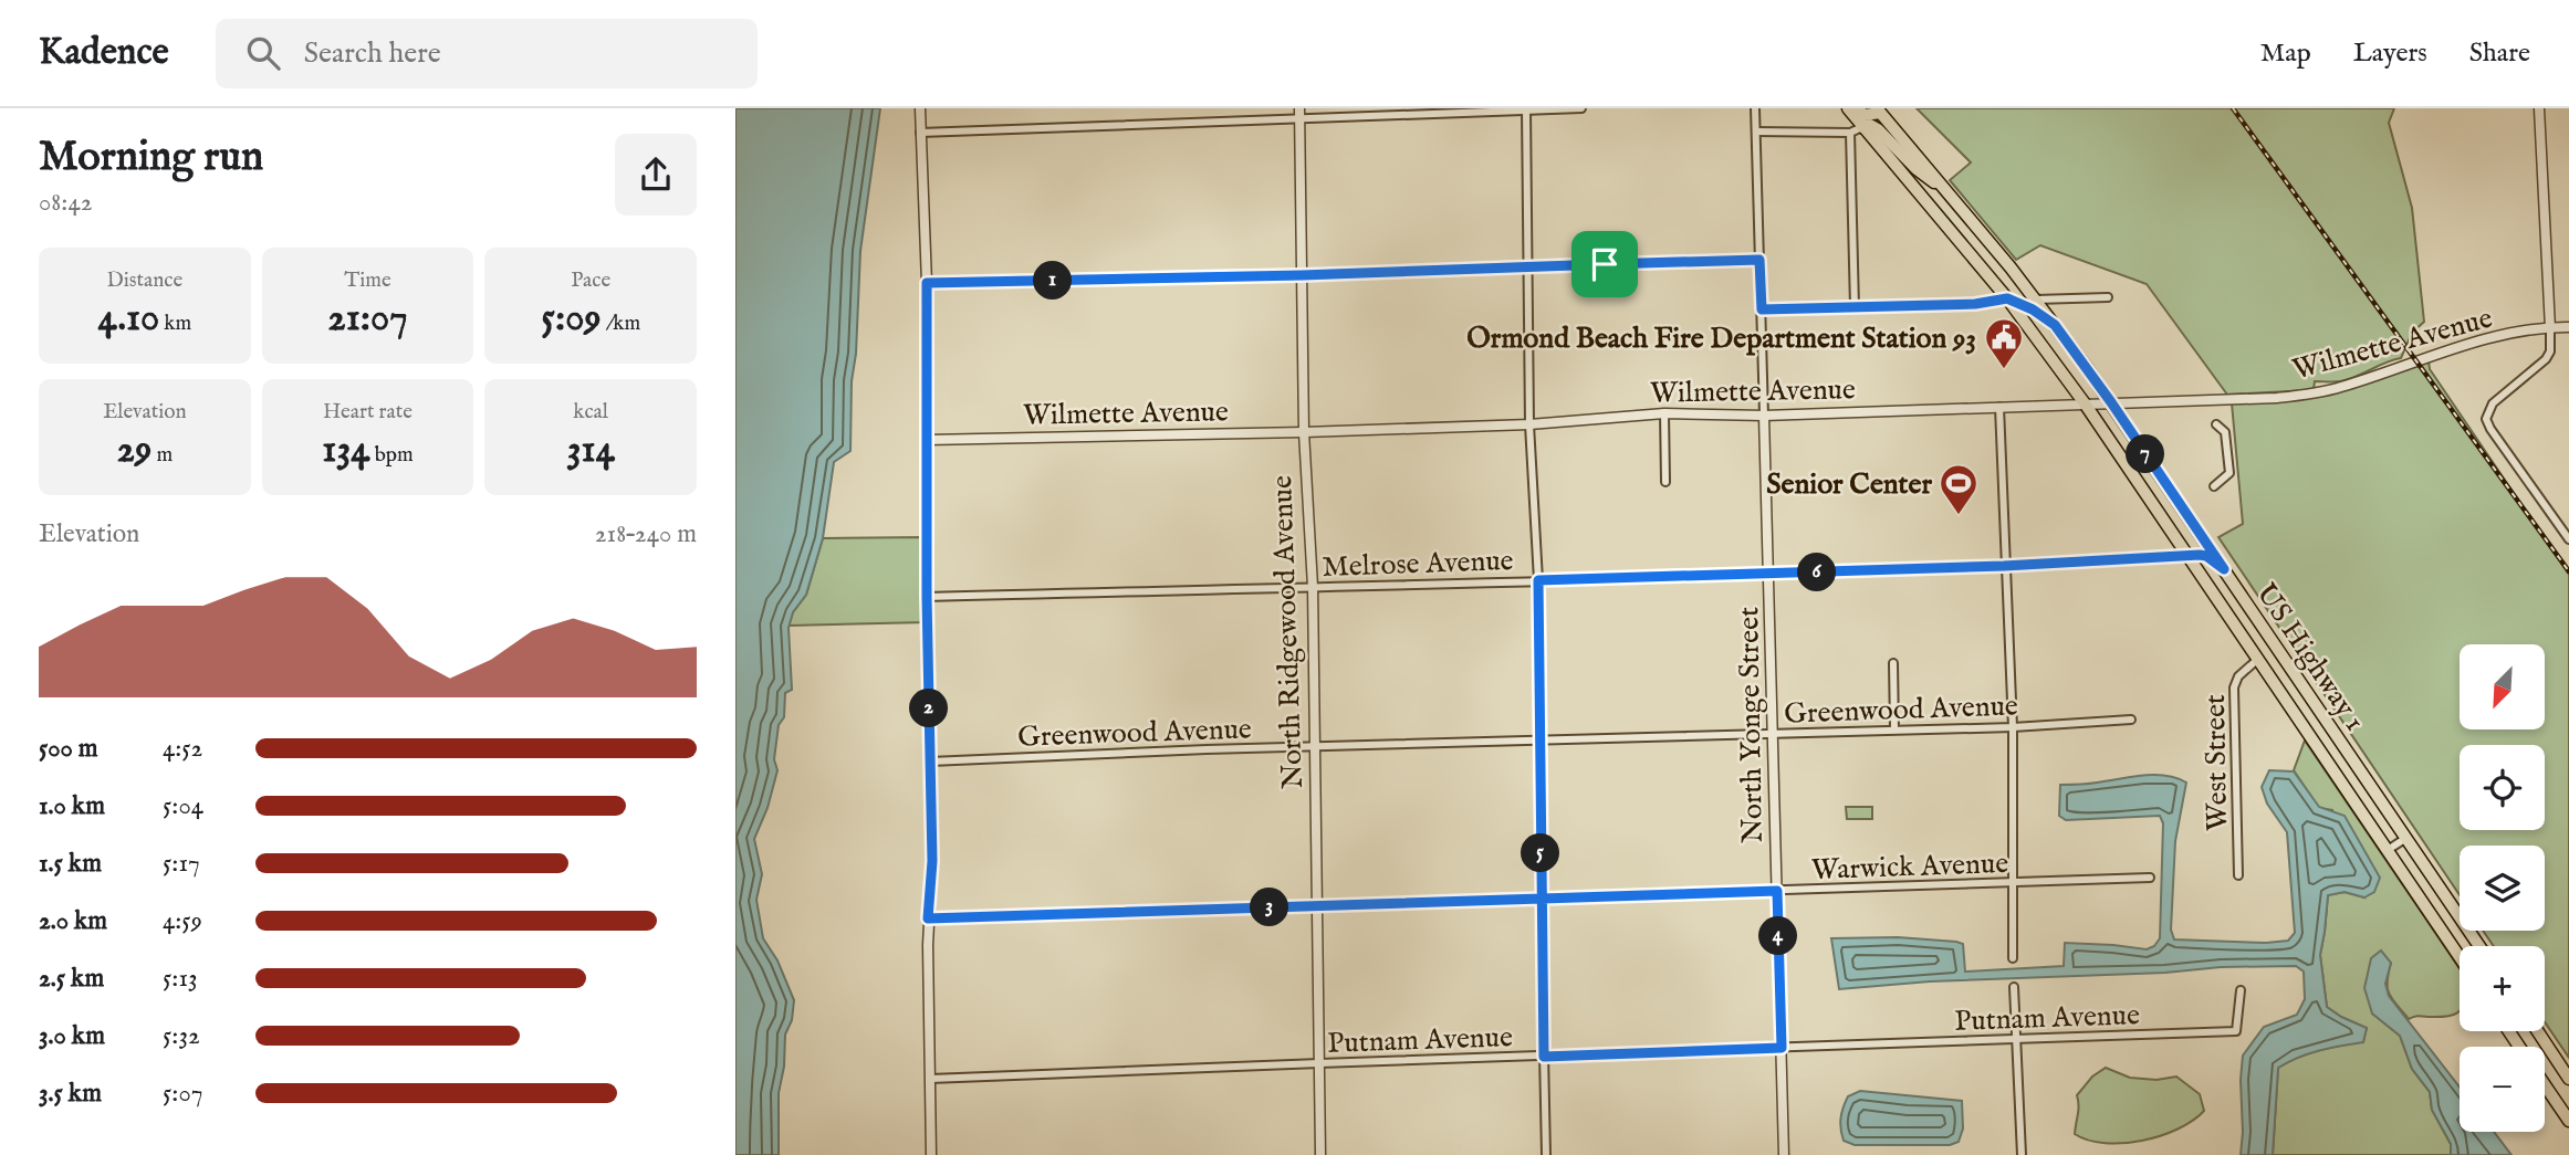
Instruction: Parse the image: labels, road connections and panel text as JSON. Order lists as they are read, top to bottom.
{
  "streets": {
    "main road": ["US Highway 1"],
    "street": [
      "Wilmette Avenue",
      "Melrose Avenue",
      "North Ridgewood Avenue",
      "Greenwood Avenue",
      "North Yonge Street",
      "West Street",
      "Warwick Avenue",
      "Putnam Avenue"
    ]
  },
  "crossings": [
    ["Wilmette Avenue", "North Ridgewood Avenue"],
    ["Wilmette Avenue", "US Highway 1"],
    ["Wilmette Avenue", "North Yonge Street"],
    ["Melrose Avenue", "North Ridgewood Avenue"],
    ["Melrose Avenue", "US Highway 1"],
    ["Melrose Avenue", "North Yonge Street"],
    ["North Ridgewood Avenue", "Greenwood Avenue"],
    ["North Ridgewood Avenue", "Warwick Avenue"],
    ["North Ridgewood Avenue", "Putnam Avenue"],
    ["US Highway 1", "West Street"],
    ["Greenwood Avenue", "North Yonge Street"],
    ["North Yonge Street", "Warwick Avenue"],
    ["North Yonge Street", "Putnam Avenue"]
  ],
  "places": {
    "public building": ["Ormond Beach Fire Department Station 93"],
    "sports": ["Senior Center"]
  },
  "north": "bottom left",
  "page": {
    "header": "Kadence",
    "search": "Search here",
    "nav": ["Map", "Layers", "Share"],
    "heading": ["Morning run", "08:42"],
    "stats": [
      ["Distance", "4.10 km"],
      ["Time", "21:07"],
      ["Pace", "5:09 /km"],
      ["Elevation", "29 m"],
      ["Heart rate", "134 bpm"],
      ["kcal", "314"]
    ],
    "pins": [
      "1",
      "7",
      "6",
      "2",
      "5",
      "3",
      "4"
    ],
    "chart": ["Elevation", "218–240 m"],
    "map_buttons": ["+", "−"],
    "list": [
      {
        "name": "500 m",
        "note": "4:52"
      },
      {
        "name": "1.0 km",
        "note": "5:04"
      },
      {
        "name": "1.5 km",
        "note": "5:17"
      },
      {
        "name": "2.0 km",
        "note": "4:59"
      },
      {
        "name": "2.5 km",
        "note": "5:13"
      },
      {
        "name": "3.0 km",
        "note": "5:32"
      },
      {
        "name": "3.5 km",
        "note": "5:07"
      }
    ]
  }
}
